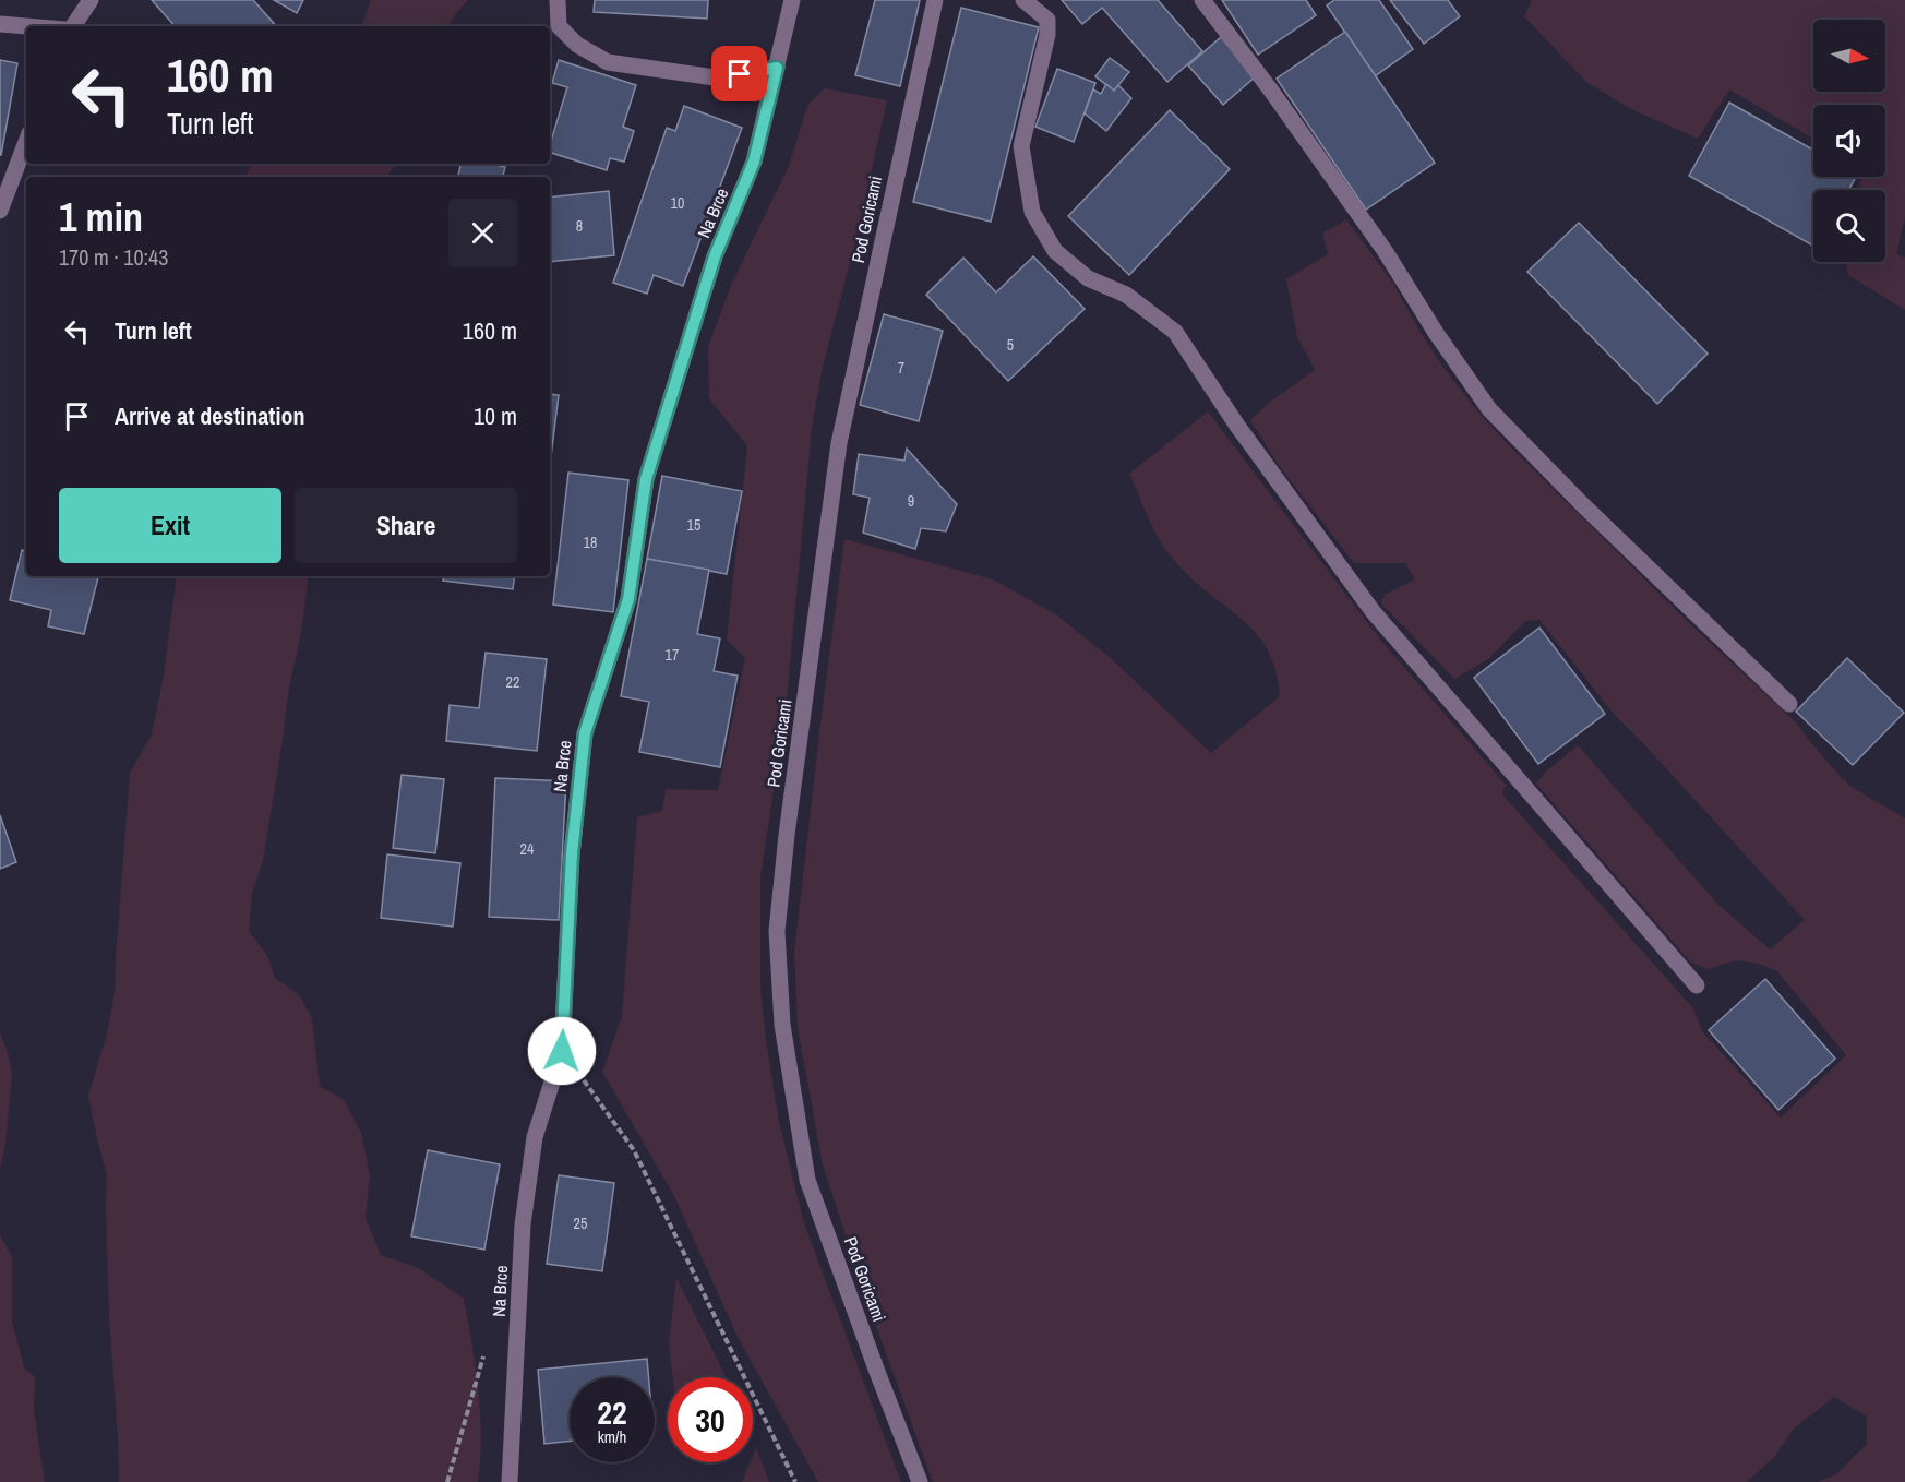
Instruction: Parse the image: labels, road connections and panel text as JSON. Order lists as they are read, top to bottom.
{
  "streets": {
    "street": ["Na Brce", "Pod Goricami"]
  },
  "house_numbers": [
    "10",
    "8",
    "5",
    "7",
    "9",
    "15",
    "18",
    "17",
    "22",
    "24",
    "25"
  ],
  "north": "right",
  "page": {
    "turn": ["160 m", "Turn left"],
    "heading": ["1 min", "170 m · 10:43"],
    "list": [
      {
        "name": "Turn left",
        "value": "160 m"
      },
      {
        "name": "Arrive at destination",
        "value": "10 m"
      }
    ],
    "buttons": ["Exit", "Share"],
    "speed": "22 km/h",
    "limit": "30"
  }
}
